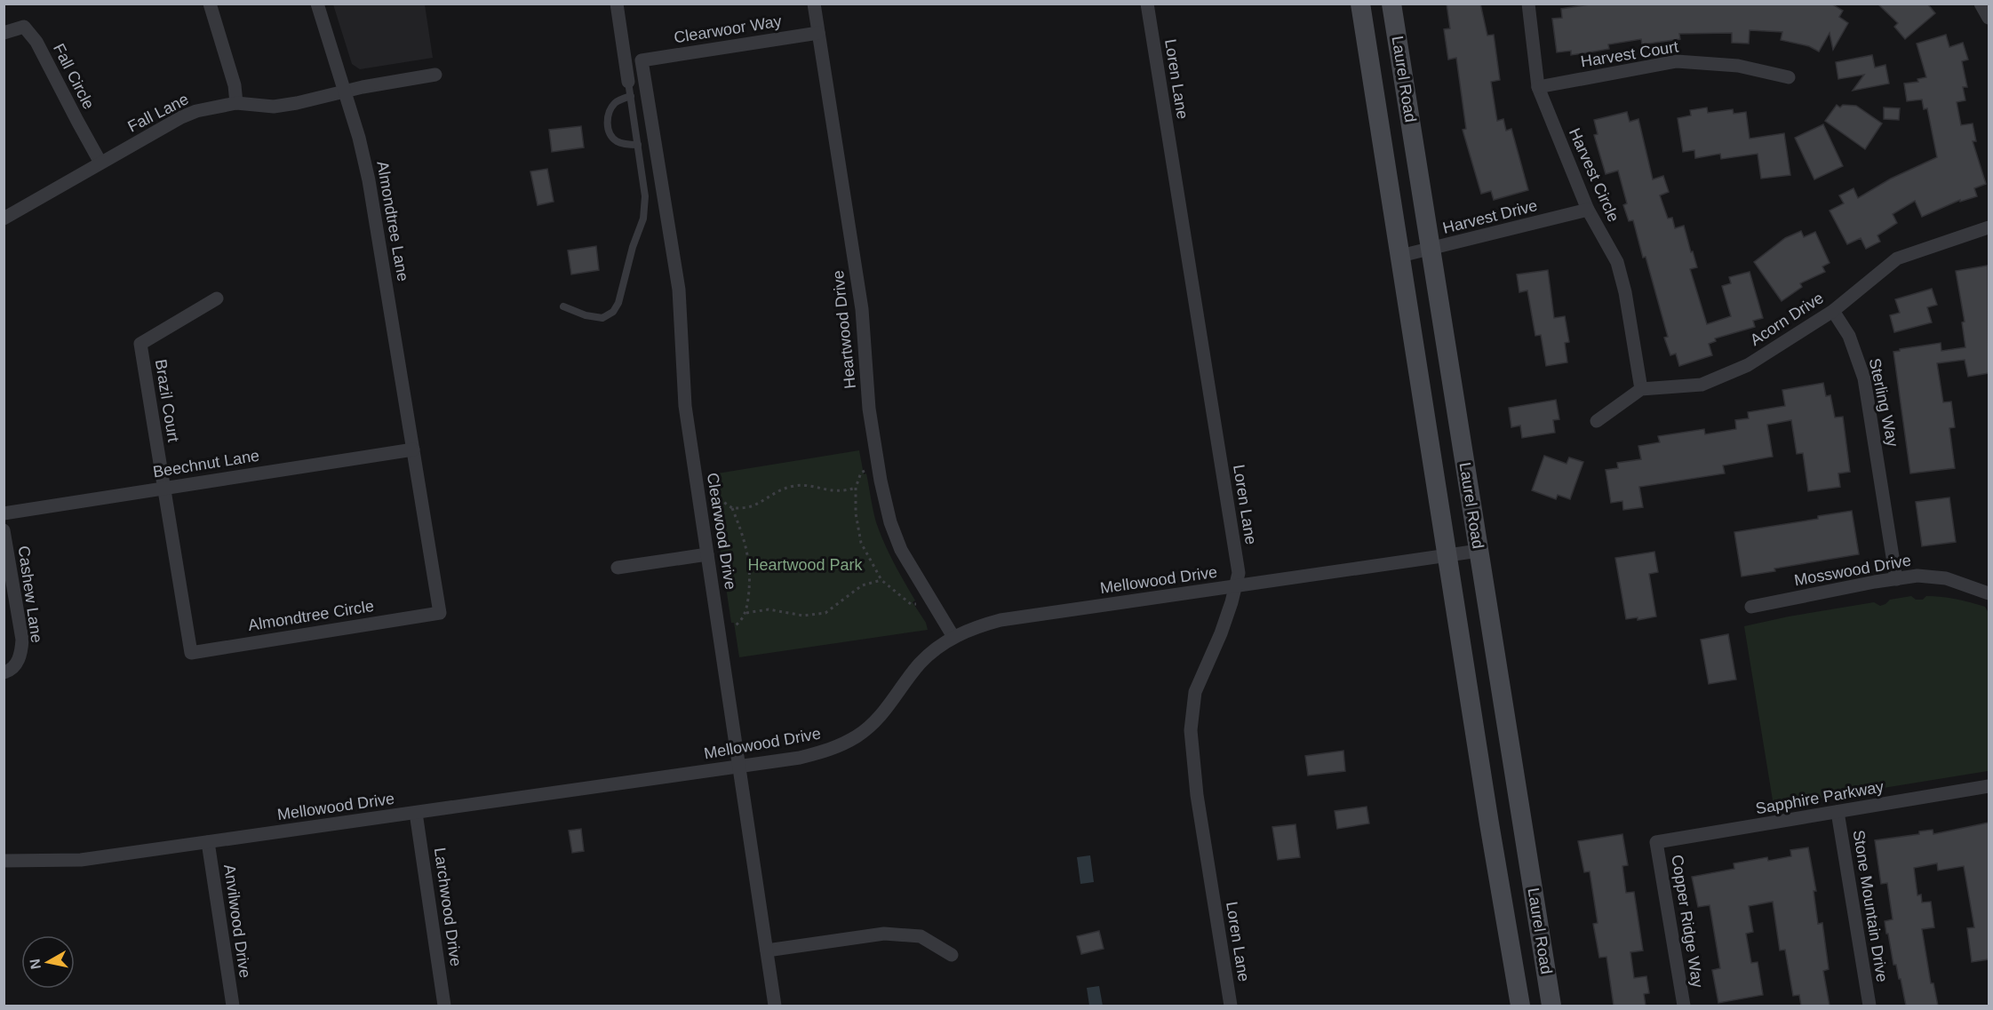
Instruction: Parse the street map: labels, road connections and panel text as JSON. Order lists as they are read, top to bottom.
{
  "streets": {
    "main road": ["Laurel Road"],
    "street": [
      "Clearwoor Way",
      "Harvest Court",
      "Fall Circle",
      "Loren Lane",
      "Fall Lane",
      "Harvest Circle",
      "Harvest Drive",
      "Almondtree Lane",
      "Acorn Drive",
      "Heartwood Drive",
      "Brazil Court",
      "Sterling Way",
      "Beechnut Lane",
      "Clearwood Drive",
      "Mosswood Drive",
      "Mellowood Drive",
      "Cashew Lane",
      "Almondtree Circle",
      "Sapphire Parkway",
      "Stone Mountain Drive",
      "Larchwood Drive",
      "Anvilwood Drive",
      "Copper Ridge Way"
    ]
  },
  "crossings": [
    ["Clearwoor Way", "Heartwood Drive"],
    ["Clearwoor Way", "Clearwood Drive"],
    ["Harvest Court", "Harvest Circle"],
    ["Fall Circle", "Fall Lane"],
    ["Loren Lane", "Mellowood Drive"],
    ["Laurel Road", "Harvest Drive"],
    ["Laurel Road", "Mellowood Drive"],
    ["Fall Lane", "Almondtree Lane"],
    ["Harvest Circle", "Harvest Drive"],
    ["Harvest Circle", "Acorn Drive"],
    ["Almondtree Lane", "Beechnut Lane"],
    ["Almondtree Lane", "Almondtree Circle"],
    ["Acorn Drive", "Sterling Way"],
    ["Heartwood Drive", "Mellowood Drive"],
    ["Brazil Court", "Beechnut Lane"],
    ["Brazil Court", "Almondtree Circle"],
    ["Sterling Way", "Mosswood Drive"],
    ["Beechnut Lane", "Almondtree Circle"],
    ["Clearwood Drive", "Mellowood Drive"],
    ["Mellowood Drive", "Larchwood Drive"],
    ["Mellowood Drive", "Anvilwood Drive"],
    ["Sapphire Parkway", "Stone Mountain Drive"],
    ["Sapphire Parkway", "Copper Ridge Way"]
  ],
  "parks": ["Heartwood Park"],
  "north": "left"
}
